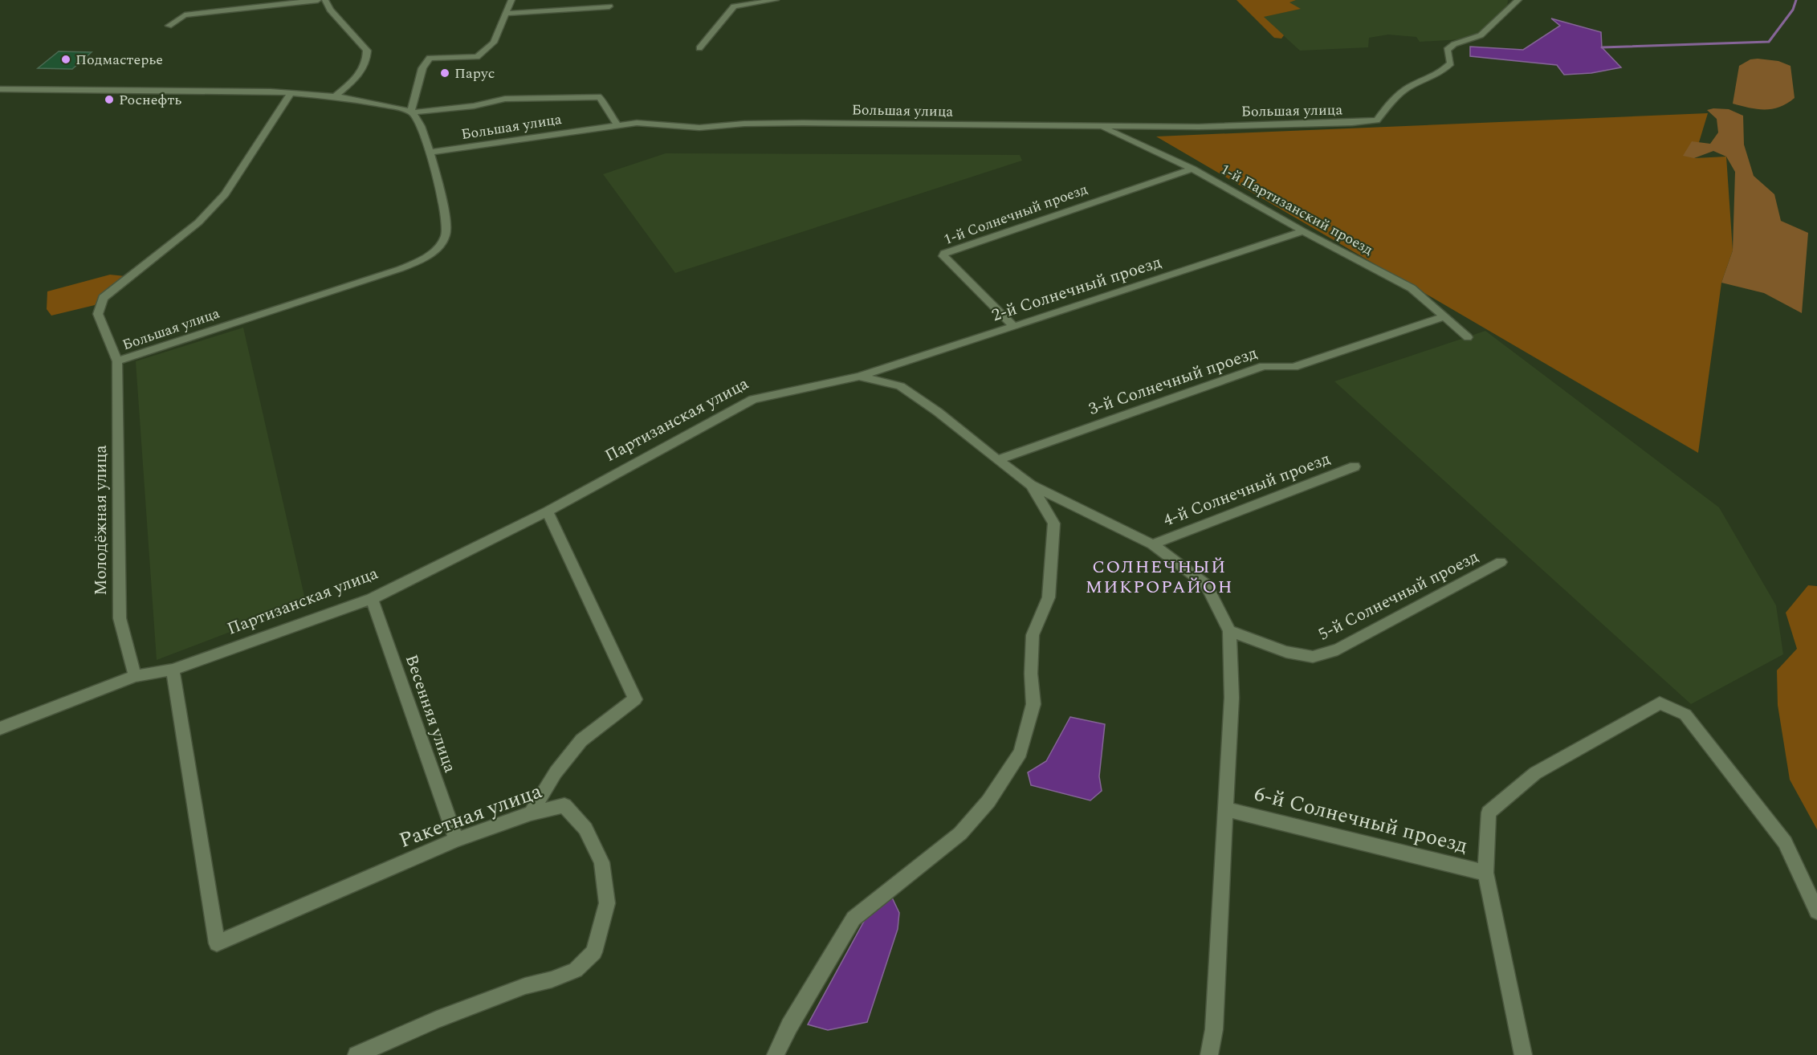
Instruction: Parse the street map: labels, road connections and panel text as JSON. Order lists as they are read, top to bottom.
{
  "streets": {
    "street": [
      "Большая улица",
      "1-й Партизанский проезд",
      "1-й Солнечный проезд",
      "2-й Солнечный проезд",
      "3-й Солнечный проезд",
      "Партизанская улица",
      "4-й Солнечный проезд",
      "Молодёжная улица",
      "5-й Солнечный проезд",
      "Весенняя улица",
      "Ракетная улица",
      "6-й Солнечный проезд"
    ]
  },
  "crossings": [
    ["Большая улица", "1-й Партизанский проезд"],
    ["Большая улица", "Молодёжная улица"],
    ["1-й Партизанский проезд", "1-й Солнечный проезд"],
    ["1-й Партизанский проезд", "2-й Солнечный проезд"],
    ["1-й Партизанский проезд", "3-й Солнечный проезд"],
    ["1-й Солнечный проезд", "2-й Солнечный проезд"],
    ["2-й Солнечный проезд", "Партизанская улица"],
    ["3-й Солнечный проезд", "Партизанская улица"],
    ["Партизанская улица", "Молодёжная улица"],
    ["Партизанская улица", "Весенняя улица"],
    ["Партизанская улица", "Ракетная улица"],
    ["Весенняя улица", "Ракетная улица"]
  ],
  "districts": ["СОЛНЕЧНЫЙ МИКРОРАЙОН"],
  "places": ["Подмастерье", "Парус", "Роснефть"]
}
